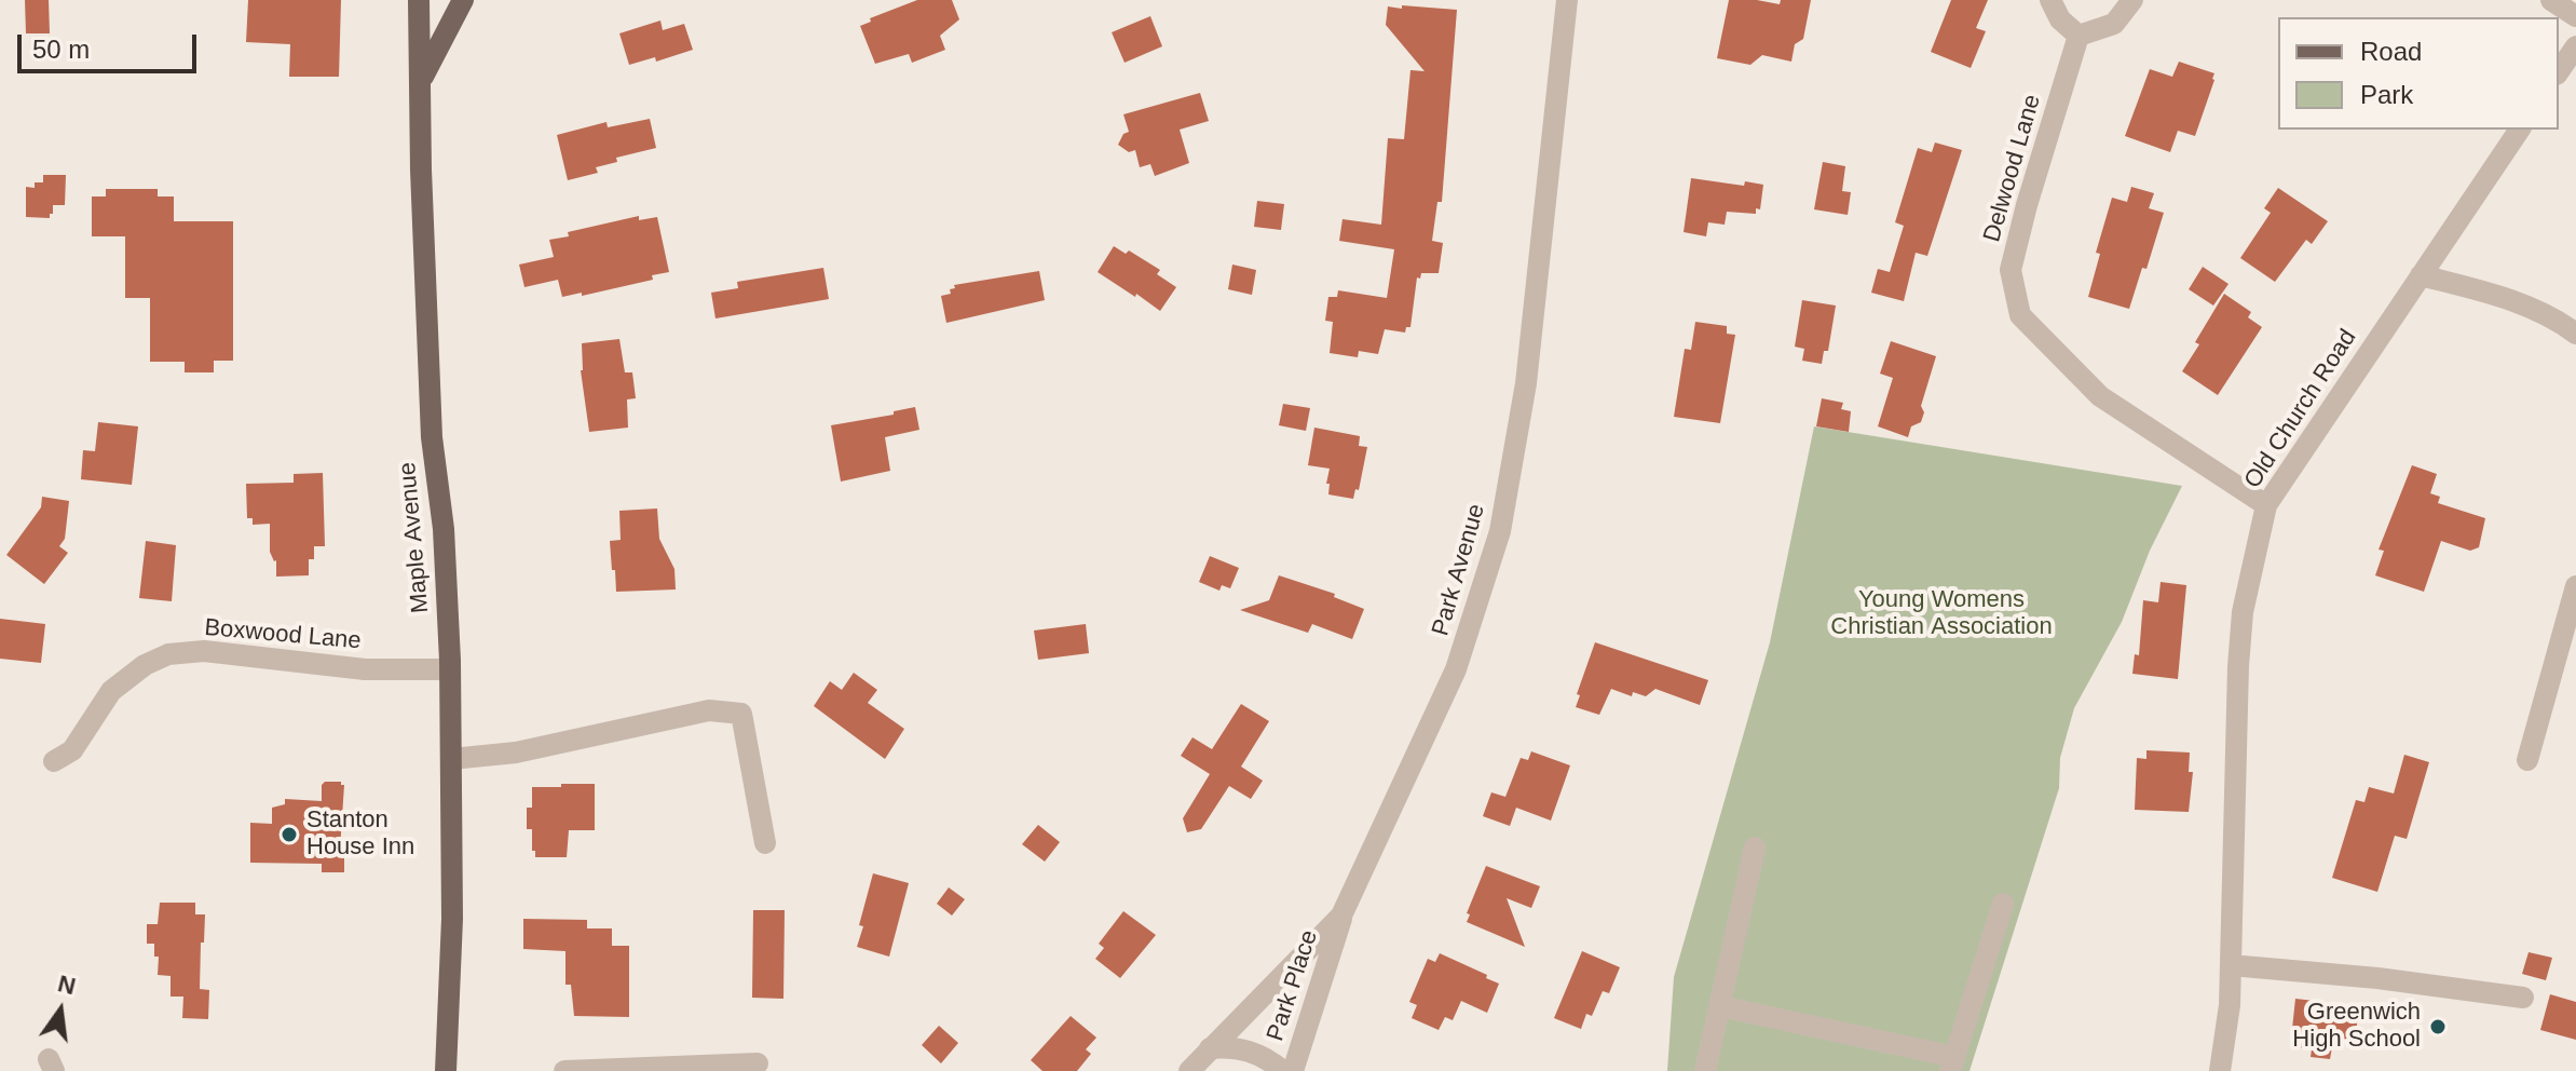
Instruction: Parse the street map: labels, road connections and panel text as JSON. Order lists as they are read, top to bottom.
{
  "streets": {
    "main road": ["Maple Avenue"],
    "street": [
      "Delwood Lane",
      "Old Church Road",
      "Park Avenue",
      "Boxwood Lane",
      "Park Place"
    ]
  },
  "crossings": [
    ["Delwood Lane", "Old Church Road"],
    ["Maple Avenue", "Boxwood Lane"],
    ["Park Avenue", "Park Place"]
  ],
  "parks": ["Young Womens Christian Association"],
  "places": ["Stanton House Inn", "Greenwich High School"],
  "legend": ["Road", "Park"],
  "scale_bar": "50 m",
  "north": "top"
}
